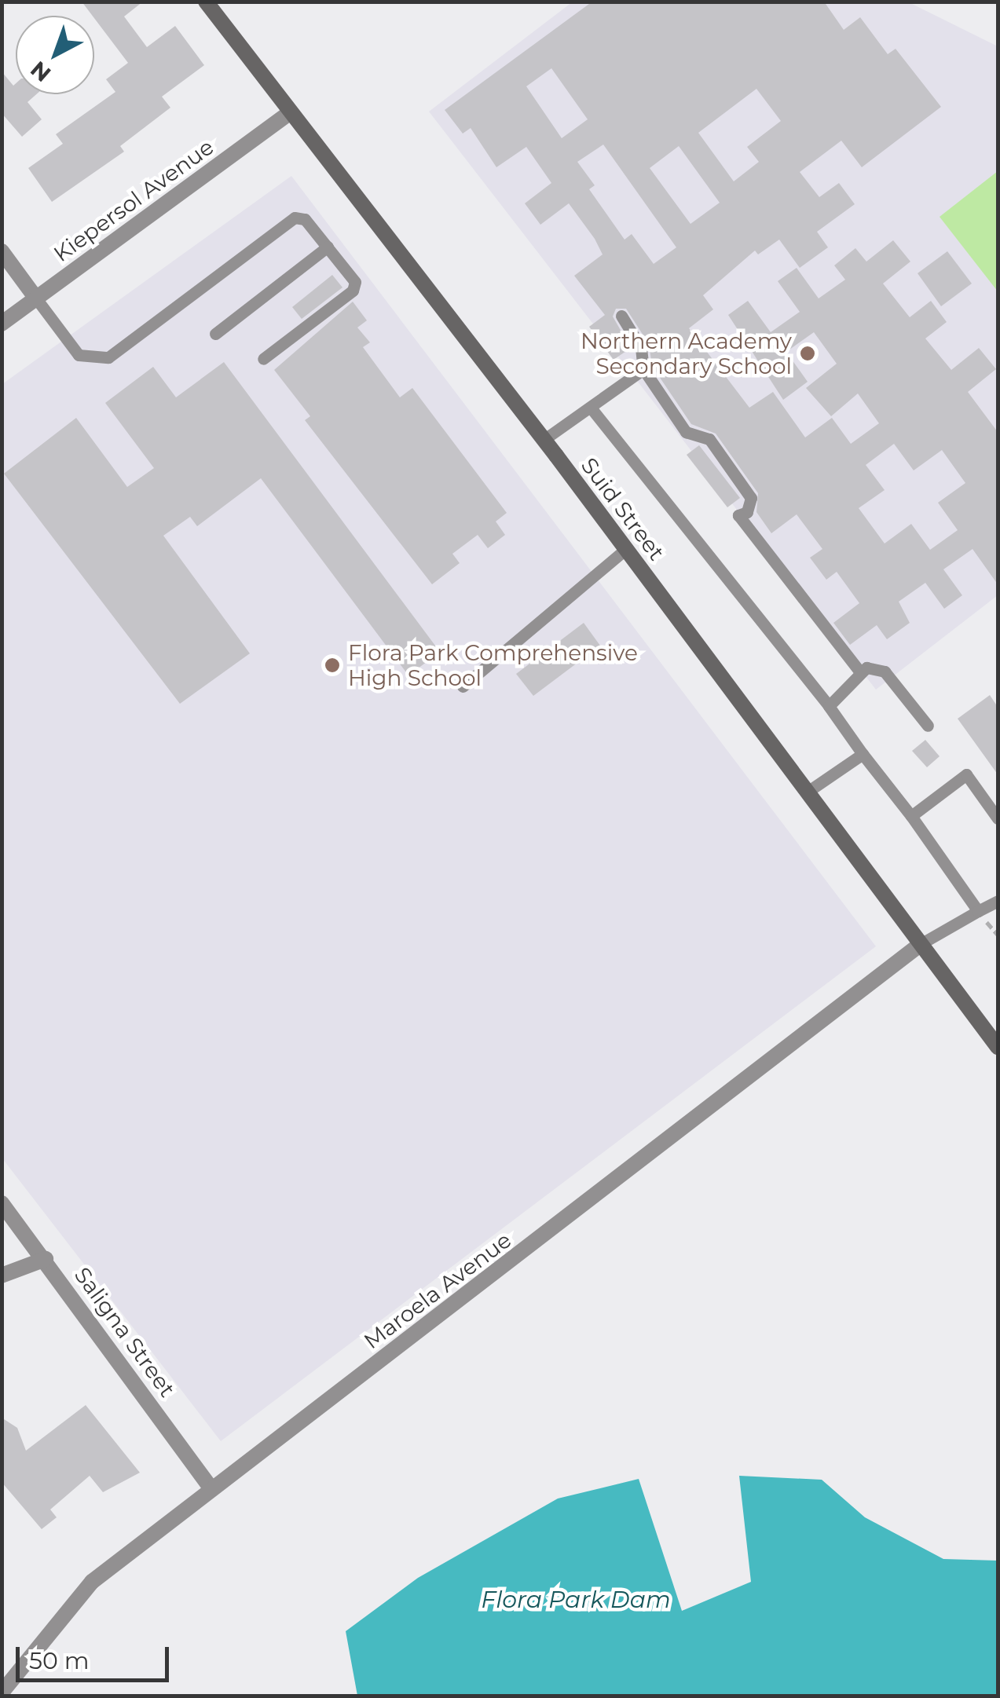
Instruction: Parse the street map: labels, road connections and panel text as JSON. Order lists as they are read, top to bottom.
{
  "streets": {
    "street": [
      "Kiepersol Avenue",
      "Suid Street",
      "Maroela Avenue",
      "Saligna Street"
    ]
  },
  "crossings": [
    ["Kiepersol Avenue", "Suid Street"],
    ["Suid Street", "Maroela Avenue"],
    ["Maroela Avenue", "Saligna Street"]
  ],
  "water": ["Flora Park Dam"],
  "places": ["Northern Academy Secondary School", "Flora Park Comprehensive High School"],
  "scale_bar": "50 m",
  "north": "bottom left"
}
